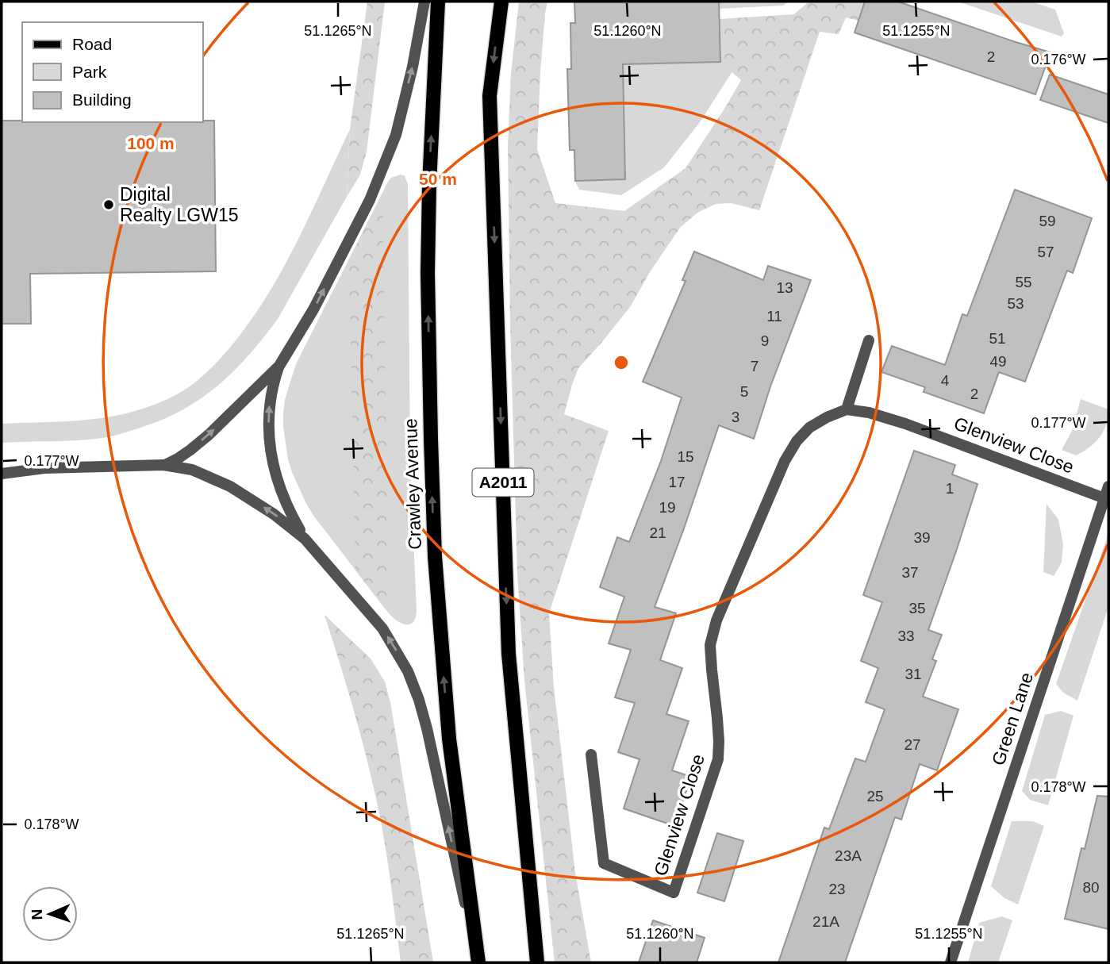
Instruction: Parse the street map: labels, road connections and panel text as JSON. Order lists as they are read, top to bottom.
{
  "streets": {
    "main road": ["A2011", "Crawley Avenue"],
    "street": ["Glenview Close", "Green Lane"]
  },
  "crossings": [
    ["Glenview Close", "Green Lane"]
  ],
  "places": ["Digital Realty LGW15"],
  "house_numbers": [
    "2",
    "59",
    "57",
    "55",
    "13",
    "53",
    "11",
    "51",
    "9",
    "49",
    "7",
    "4",
    "5",
    "2",
    "3",
    "15",
    "17",
    "1",
    "19",
    "21",
    "39",
    "37",
    "35",
    "33",
    "31",
    "27",
    "25",
    "23A",
    "80",
    "23",
    "21A"
  ],
  "legend": ["Road", "Park", "Building"],
  "north": "left",
  "coordinates": [
    "51.1265°N",
    "51.1260°N",
    "51.1255°N",
    "0.176°W",
    "0.177°W",
    "0.178°W"
  ],
  "rings": ["100 m", "50 m"]
}
